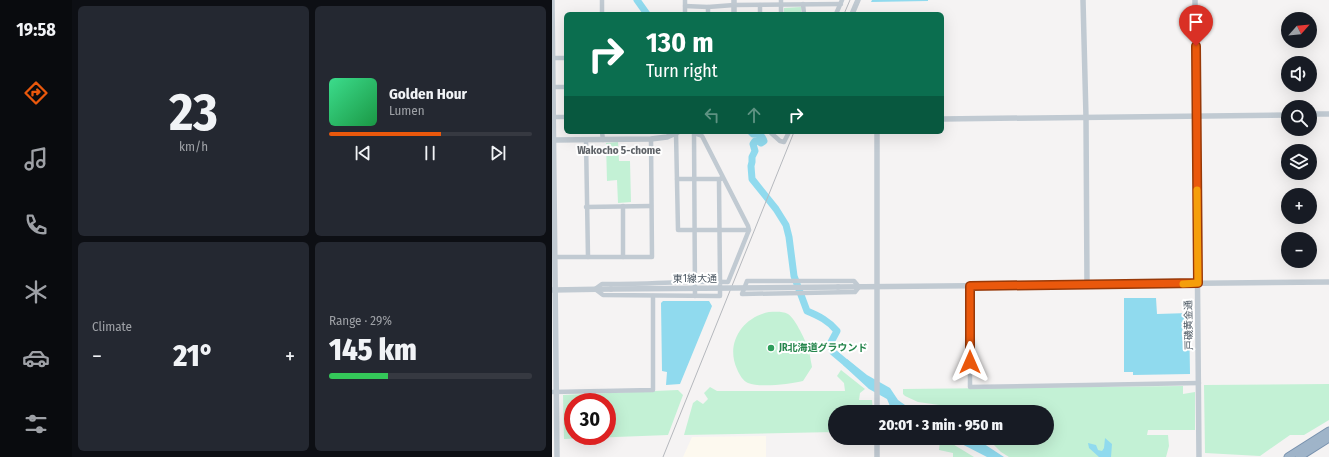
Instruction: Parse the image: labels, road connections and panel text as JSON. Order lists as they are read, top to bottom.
{
  "streets": {
    "street": ["東1線大通", "戸磯黄金通"]
  },
  "crossings": [
    ["東1線大通", "戸磯黄金通"]
  ],
  "districts": ["Wakocho 5-chome"],
  "places": ["JR北海道グラウンド"],
  "north": "top right",
  "page": {
    "tabs": "19:58",
    "tile": [
      ["23", "km/h"],
      "Climate",
      ["Range · 29%", "145 km"]
    ],
    "map_buttons": ["+", "−"],
    "turn": ["130 m", "Turn right"],
    "song": ["Golden Hour", "Lumen"],
    "heat": ["−", "21°", "+"],
    "limit": "30",
    "trip": "20:01 · 3 min · 950 m"
  }
}
